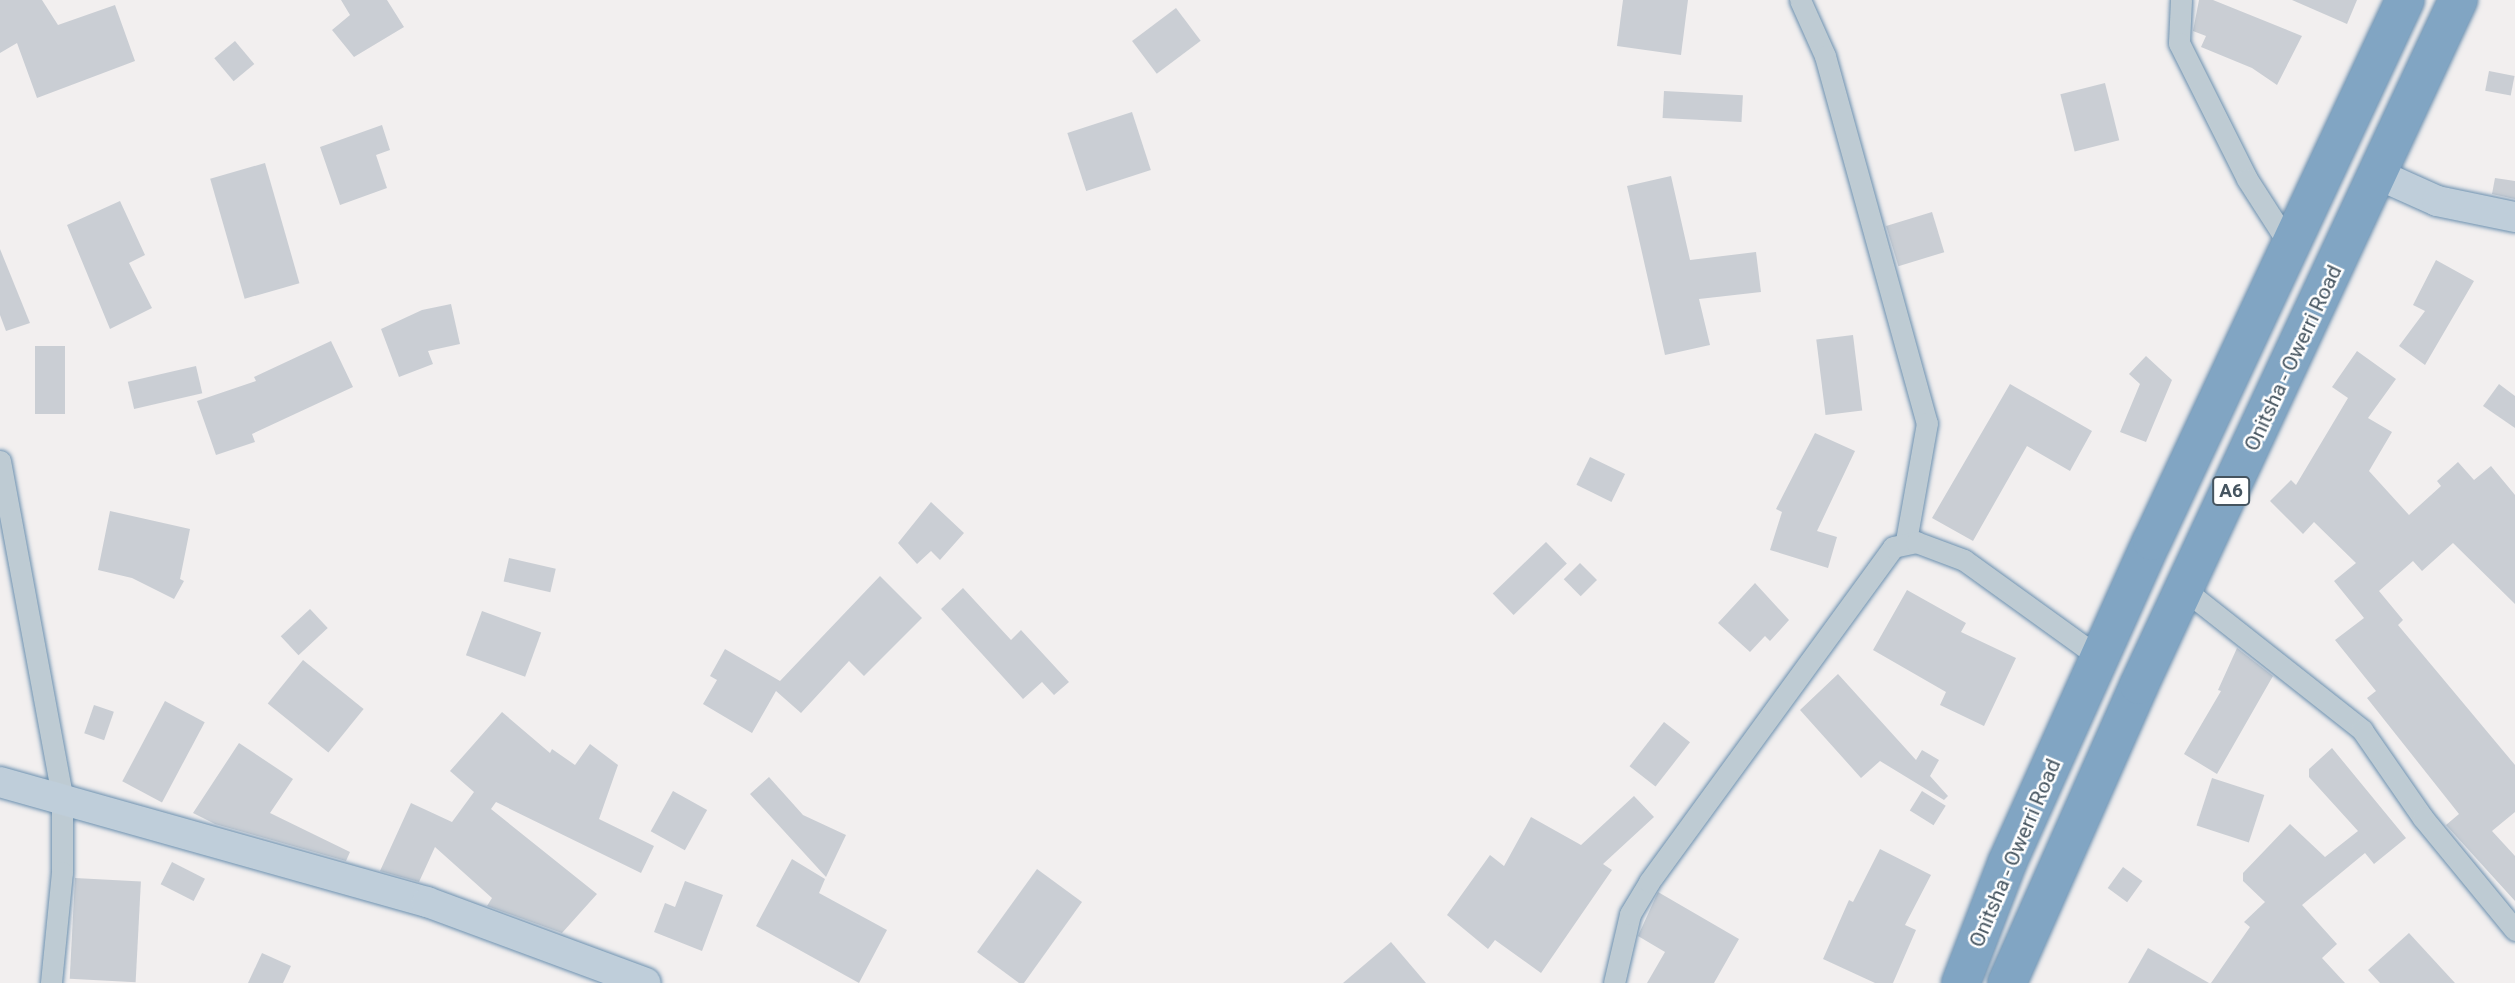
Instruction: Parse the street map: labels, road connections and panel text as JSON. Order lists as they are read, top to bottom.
{
  "streets": {
    "highway": ["Onitsha - Owerri Road", "A6"]
  }
}
